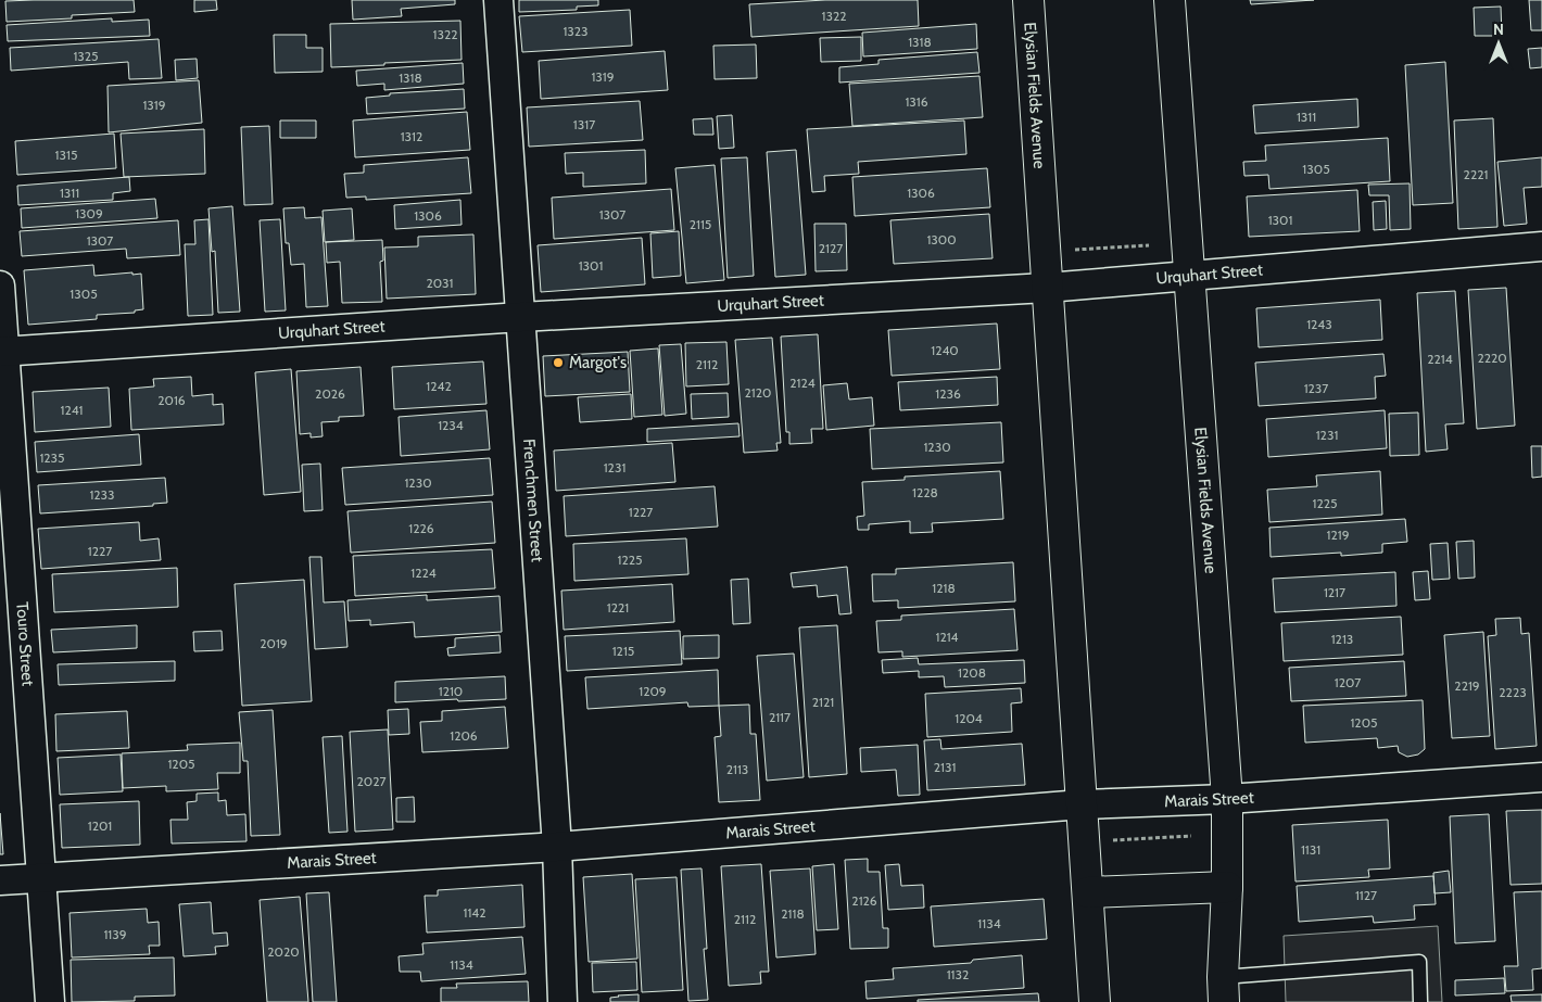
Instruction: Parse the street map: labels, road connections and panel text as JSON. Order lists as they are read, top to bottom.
{
  "streets": {
    "main road": ["Elysian Fields Avenue"],
    "street": [
      "Urquhart Street",
      "Frenchmen Street",
      "Touro Street",
      "Marais Street"
    ]
  },
  "crossings": [
    ["Elysian Fields Avenue", "Urquhart Street"],
    ["Elysian Fields Avenue", "Marais Street"],
    ["Urquhart Street", "Frenchmen Street"],
    ["Urquhart Street", "Touro Street"],
    ["Frenchmen Street", "Marais Street"],
    ["Touro Street", "Marais Street"]
  ],
  "places": ["Margot's"],
  "house_numbers": [
    "1322",
    "1323",
    "1322",
    "1318",
    "1325",
    "1319",
    "1318",
    "1316",
    "1319",
    "1311",
    "1317",
    "1312",
    "1315",
    "1305",
    "2221",
    "1311",
    "1306",
    "1309",
    "1307",
    "1306",
    "1301",
    "2115",
    "1300",
    "1307",
    "2127",
    "1301",
    "2031",
    "1305",
    "1243",
    "1240",
    "2220",
    "2214",
    "2112",
    "2124",
    "1242",
    "1237",
    "2120",
    "2026",
    "1236",
    "2016",
    "1241",
    "1234",
    "1231",
    "1230",
    "1235",
    "1231",
    "1230",
    "1228",
    "1233",
    "1225",
    "1227",
    "1226",
    "1219",
    "1227",
    "1225",
    "1224",
    "1218",
    "1217",
    "1221",
    "1214",
    "1213",
    "2019",
    "1215",
    "1208",
    "1207",
    "2219",
    "1210",
    "1209",
    "2223",
    "2121",
    "2117",
    "1204",
    "1205",
    "1206",
    "1205",
    "2131",
    "2113",
    "2027",
    "1201",
    "1131",
    "1127",
    "2126",
    "1142",
    "2118",
    "2112",
    "1134",
    "1139",
    "2020",
    "1134",
    "1132"
  ],
  "north": "top"
}
